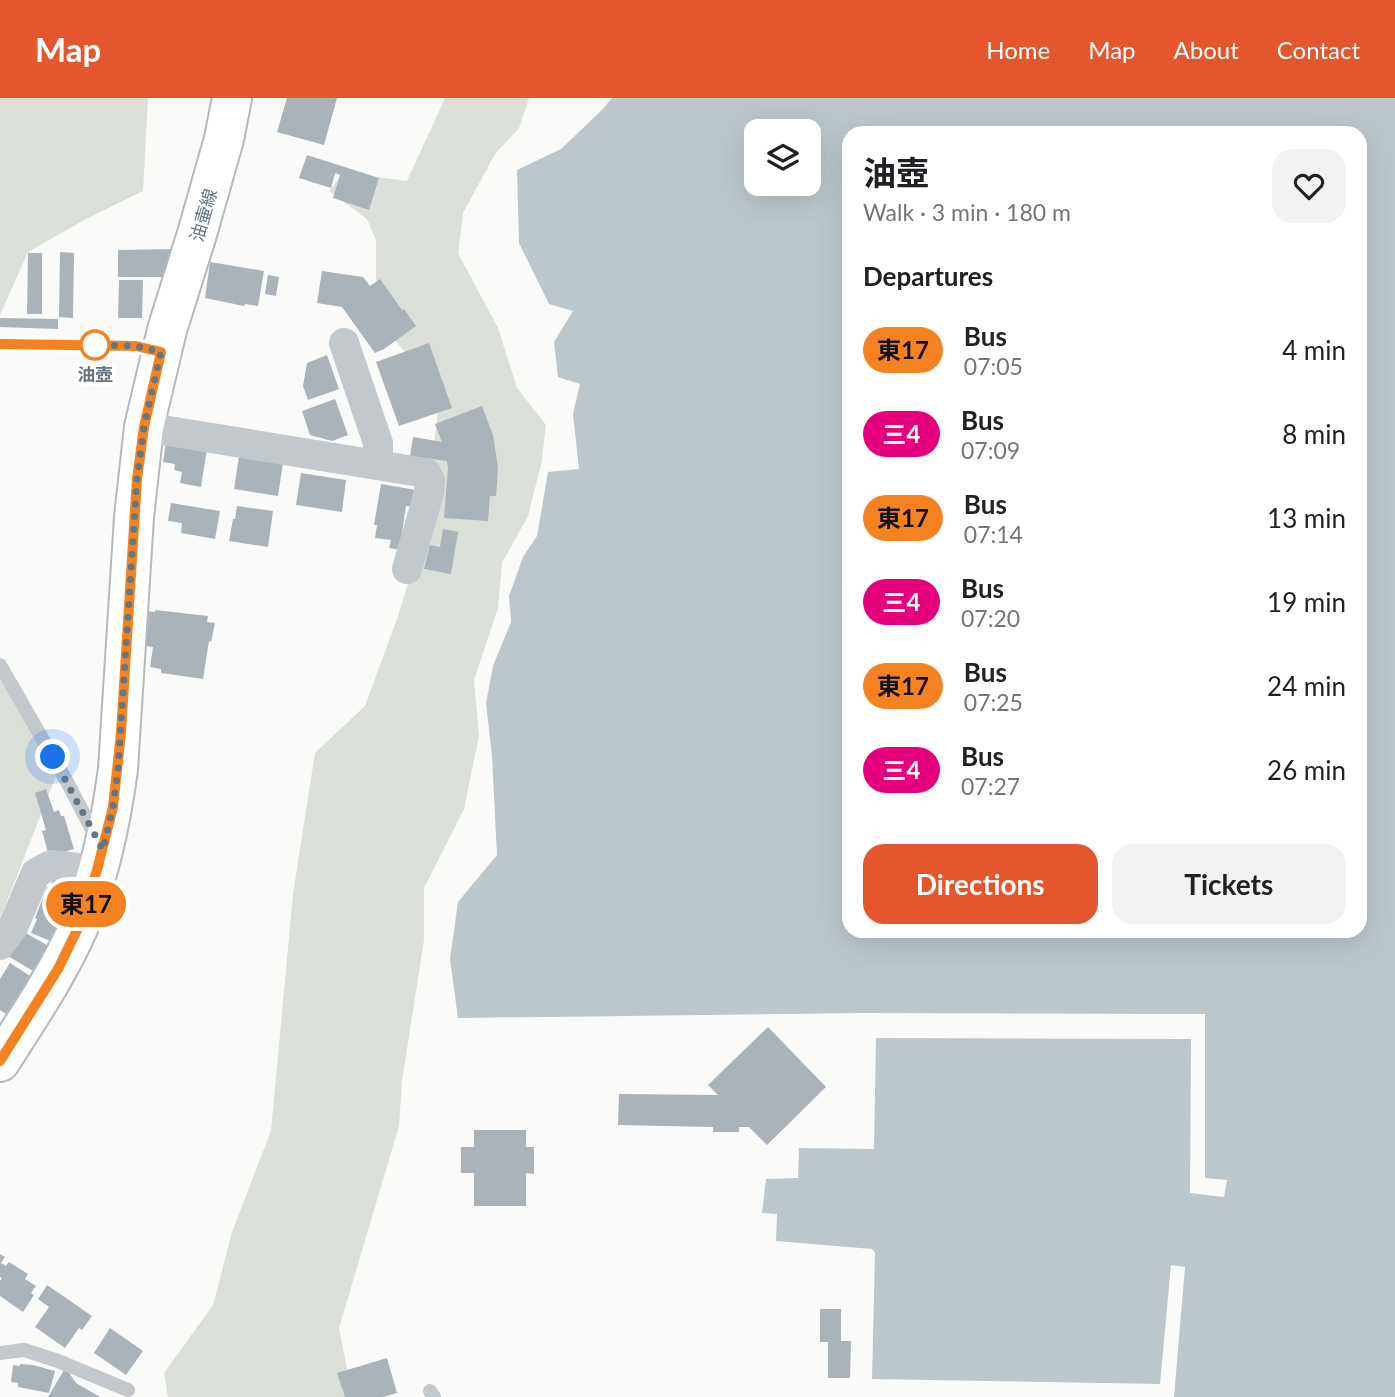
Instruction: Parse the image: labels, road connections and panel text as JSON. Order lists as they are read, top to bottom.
{
  "streets": {
    "main road": ["油壷線"]
  },
  "places": ["油壺"],
  "lines": ["bus line 東17"],
  "page": {
    "header": "Map",
    "nav": [
      "Home",
      "Map",
      "About",
      "Contact"
    ],
    "on_map": "東17",
    "heading": [
      ["油壺", "Walk · 3 min · 180 m"],
      "Departures"
    ],
    "list": [
      {
        "mark": "東17",
        "name": "Bus",
        "note": "07:05",
        "value": "4 min"
      },
      {
        "mark": "三4",
        "name": "Bus",
        "note": "07:09",
        "value": "8 min"
      },
      {
        "mark": "東17",
        "name": "Bus",
        "note": "07:14",
        "value": "13 min"
      },
      {
        "mark": "三4",
        "name": "Bus",
        "note": "07:20",
        "value": "19 min"
      },
      {
        "mark": "東17",
        "name": "Bus",
        "note": "07:25",
        "value": "24 min"
      },
      {
        "mark": "三4",
        "name": "Bus",
        "note": "07:27",
        "value": "26 min"
      }
    ],
    "buttons": ["Directions", "Tickets"]
  }
}
